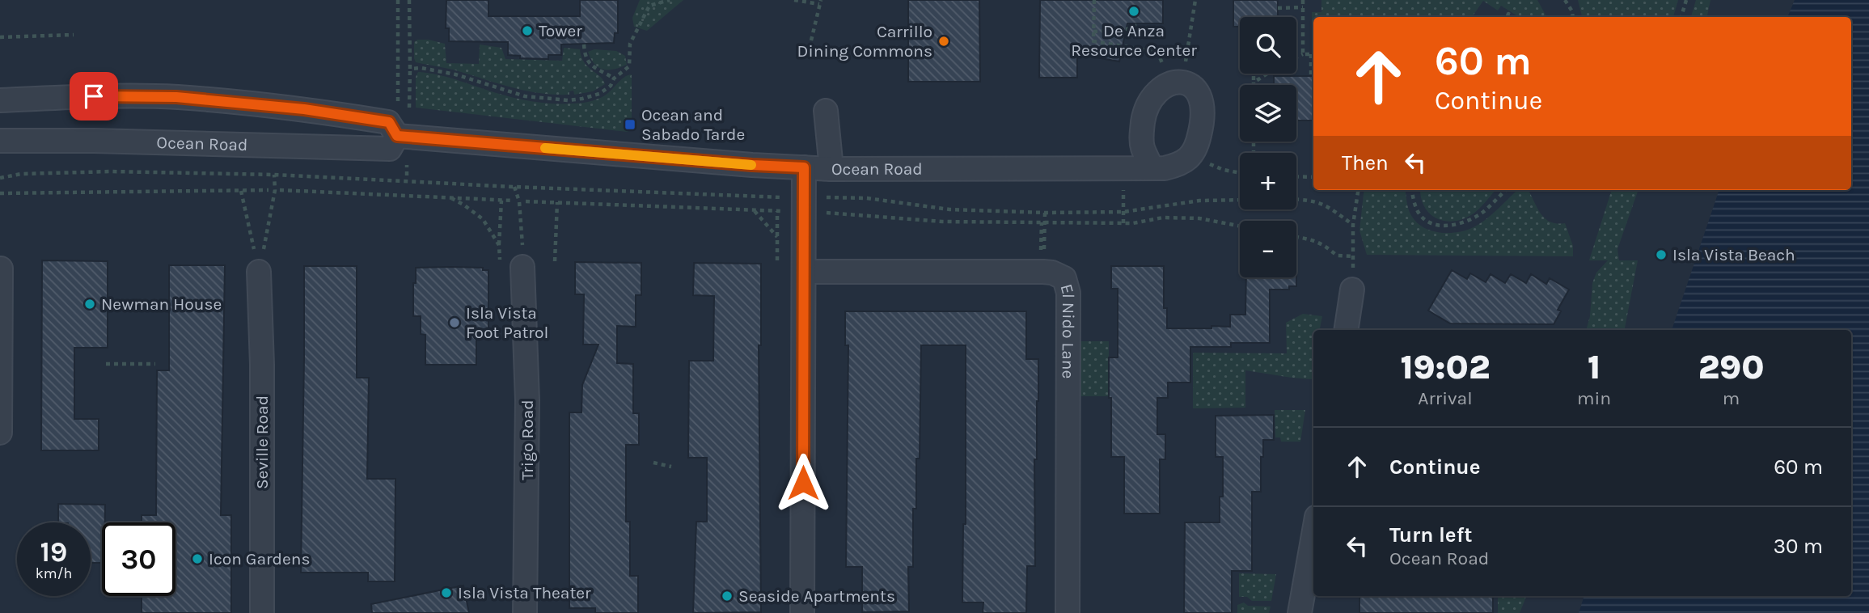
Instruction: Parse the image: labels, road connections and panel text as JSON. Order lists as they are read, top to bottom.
{
  "streets": {
    "street": [
      "Ocean Road",
      "El Nido Lane",
      "Trigo Road",
      "Seville Road"
    ]
  },
  "places": {
    "other": [
      "De Anza Resource Center",
      "Tower",
      "Carrillo Dining Commons",
      "Isla Vista Beach",
      "Newman House",
      "Isla Vista Foot Patrol",
      "Icon Gardens",
      "Isla Vista Theater",
      "Seaside Apartments"
    ],
    "transit": ["Ocean and Sabado Tarde"]
  },
  "page": {
    "map_buttons": ["+", "−"],
    "turn": ["60 m", "Continue"],
    "then": "Then",
    "eta": [
      "19:02",
      "Arrival",
      "1",
      "min",
      "290",
      "m"
    ],
    "list": [
      {
        "name": "Continue",
        "value": "60 m"
      },
      {
        "name": "Turn left",
        "note": "Ocean Road",
        "value": "30 m"
      }
    ],
    "speed": "19 km/h",
    "limit": "30"
  }
}
